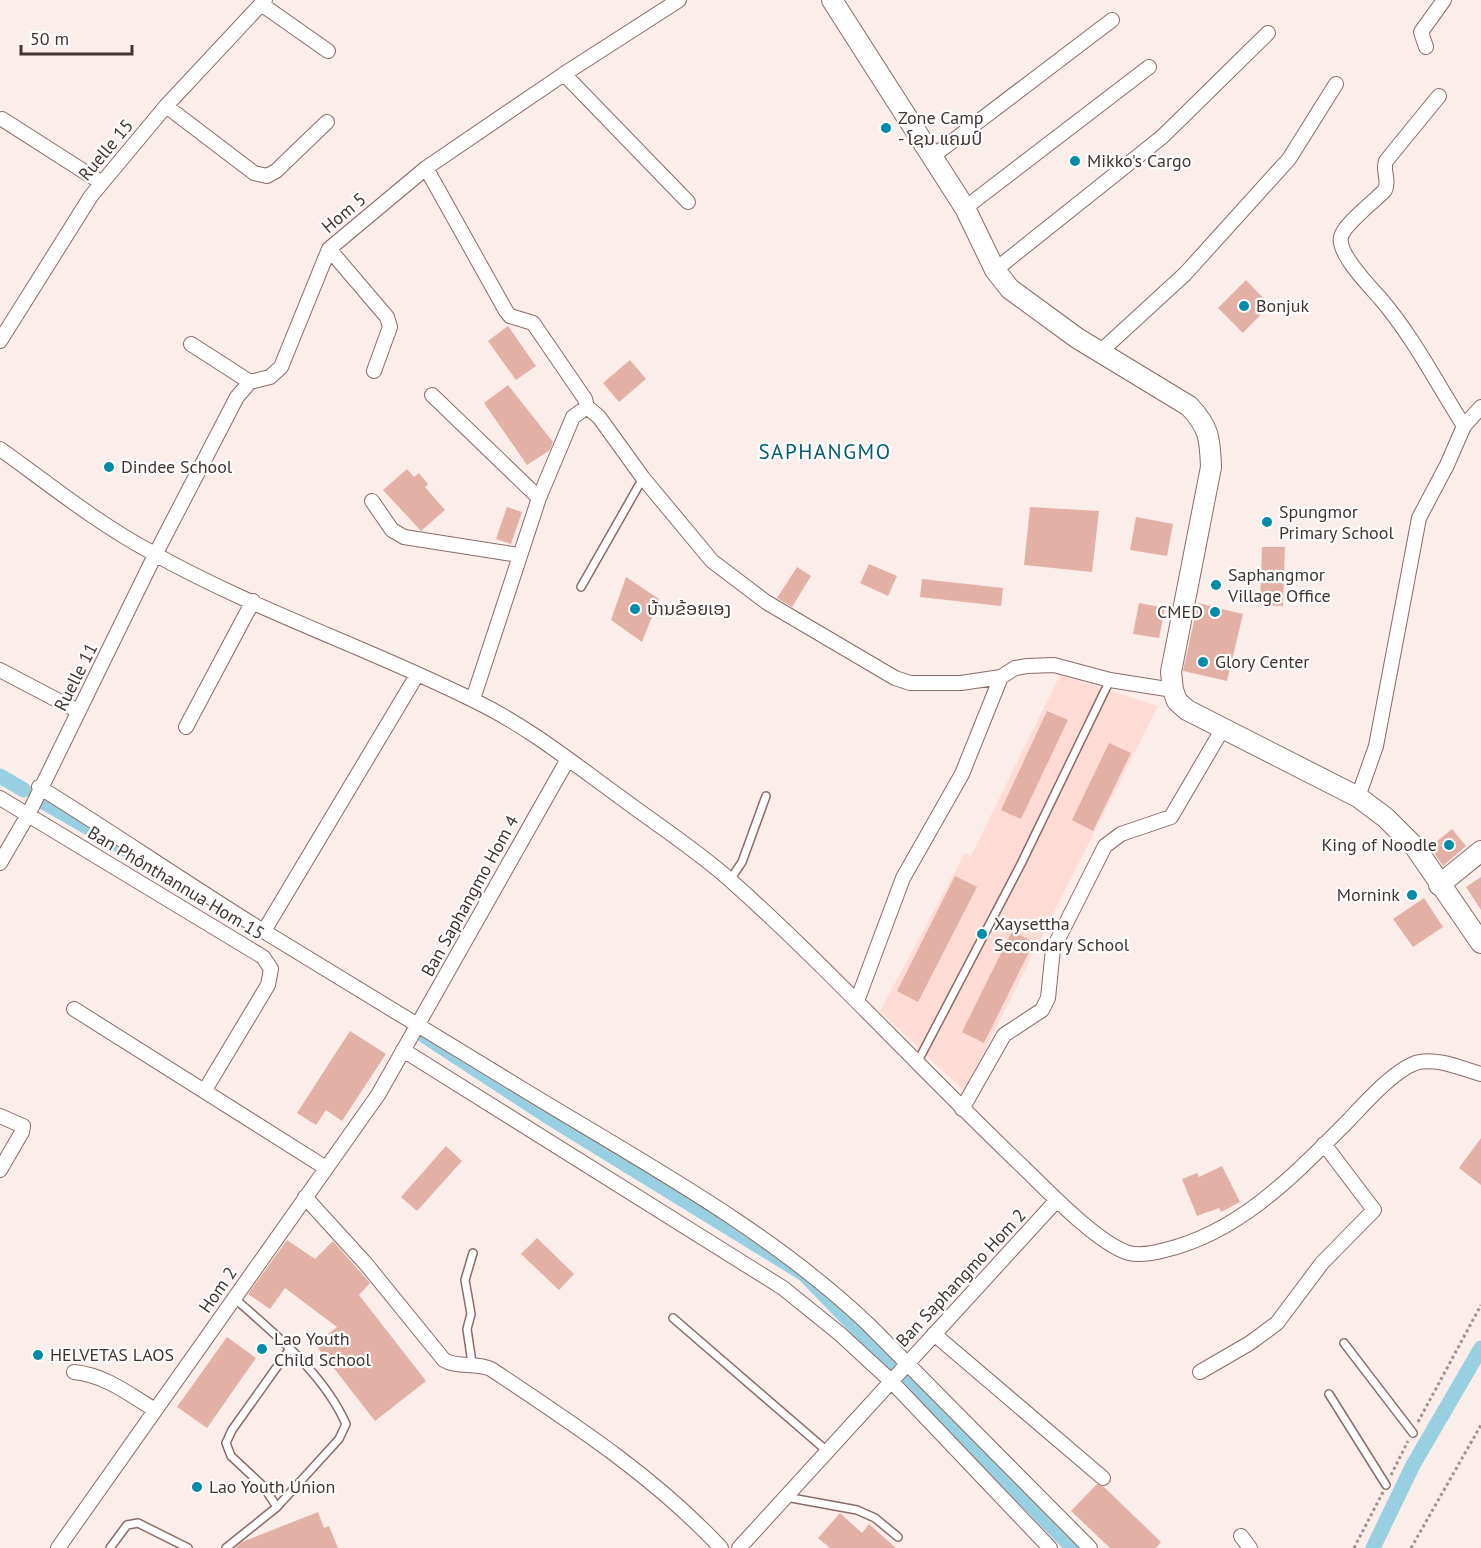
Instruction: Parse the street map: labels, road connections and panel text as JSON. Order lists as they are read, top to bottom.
{
  "streets": {
    "street": [
      "Ruelle 15",
      "Hom 5",
      "Ruelle 11",
      "Ban Phônthannua Hom 15",
      "Ban Saphangmo Hom 4",
      "Ban Saphangmo Hom 2",
      "Hom 2"
    ]
  },
  "crossings": [
    ["Ruelle 11", "Ban Phônthannua Hom 15"],
    ["Ban Saphangmo Hom 4", "Hom 2"]
  ],
  "districts": ["SAPHANGMO"],
  "places": [
    "Zone Camp - ໂຊນ ແຄມປ໌",
    "Mikko's Cargo",
    "Bonjuk",
    "Dindee School",
    "Spungmor Primary School",
    "Saphangmor Village Office",
    "ບ້ານຂ້ອຍເອງ",
    "CMED",
    "Glory Center",
    "King of Noodle",
    "Mornink",
    "Xaysettha Secondary School",
    "Lao Youth Child School",
    "HELVETAS LAOS",
    "Lao Youth Union"
  ],
  "scale_bar": "50 m"
}
